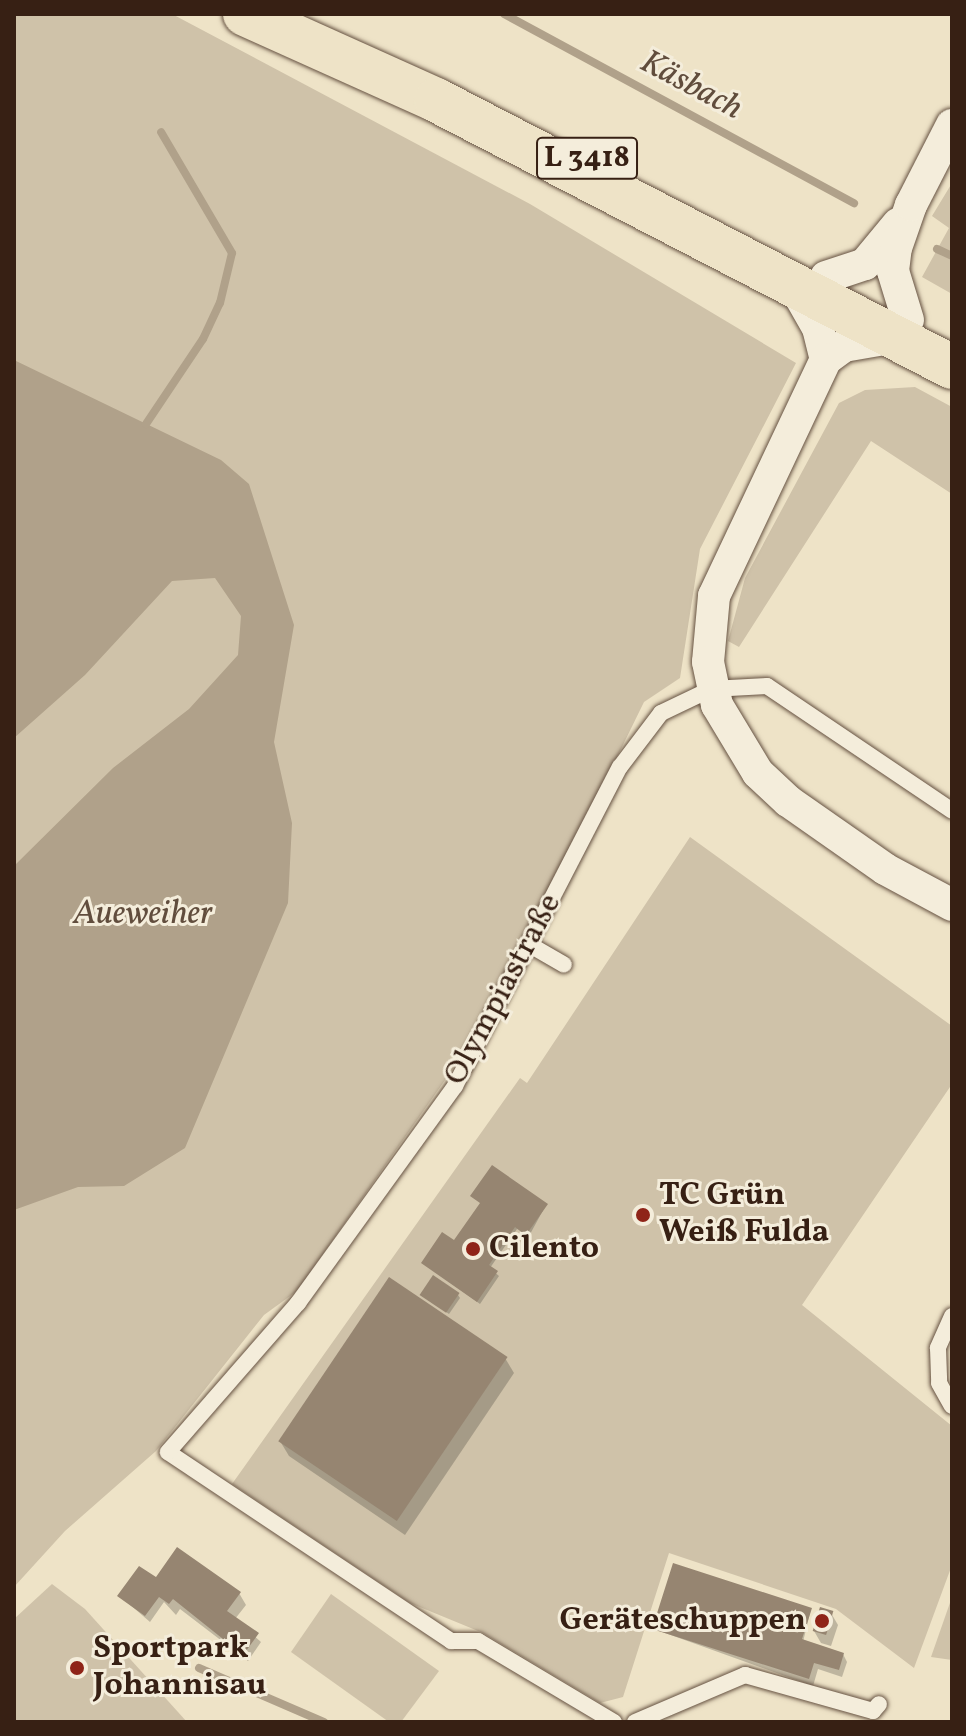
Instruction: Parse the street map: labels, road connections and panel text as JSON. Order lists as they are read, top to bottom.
{
  "streets": {
    "main road": ["L 3418"],
    "lane": ["Olympiastraße"]
  },
  "water": ["Käsbach", "Aueweiher"],
  "places": [
    "TC Grün Weiß Fulda",
    "Cilento",
    "Geräteschuppen",
    "Sportpark Johannisau"
  ]
}
